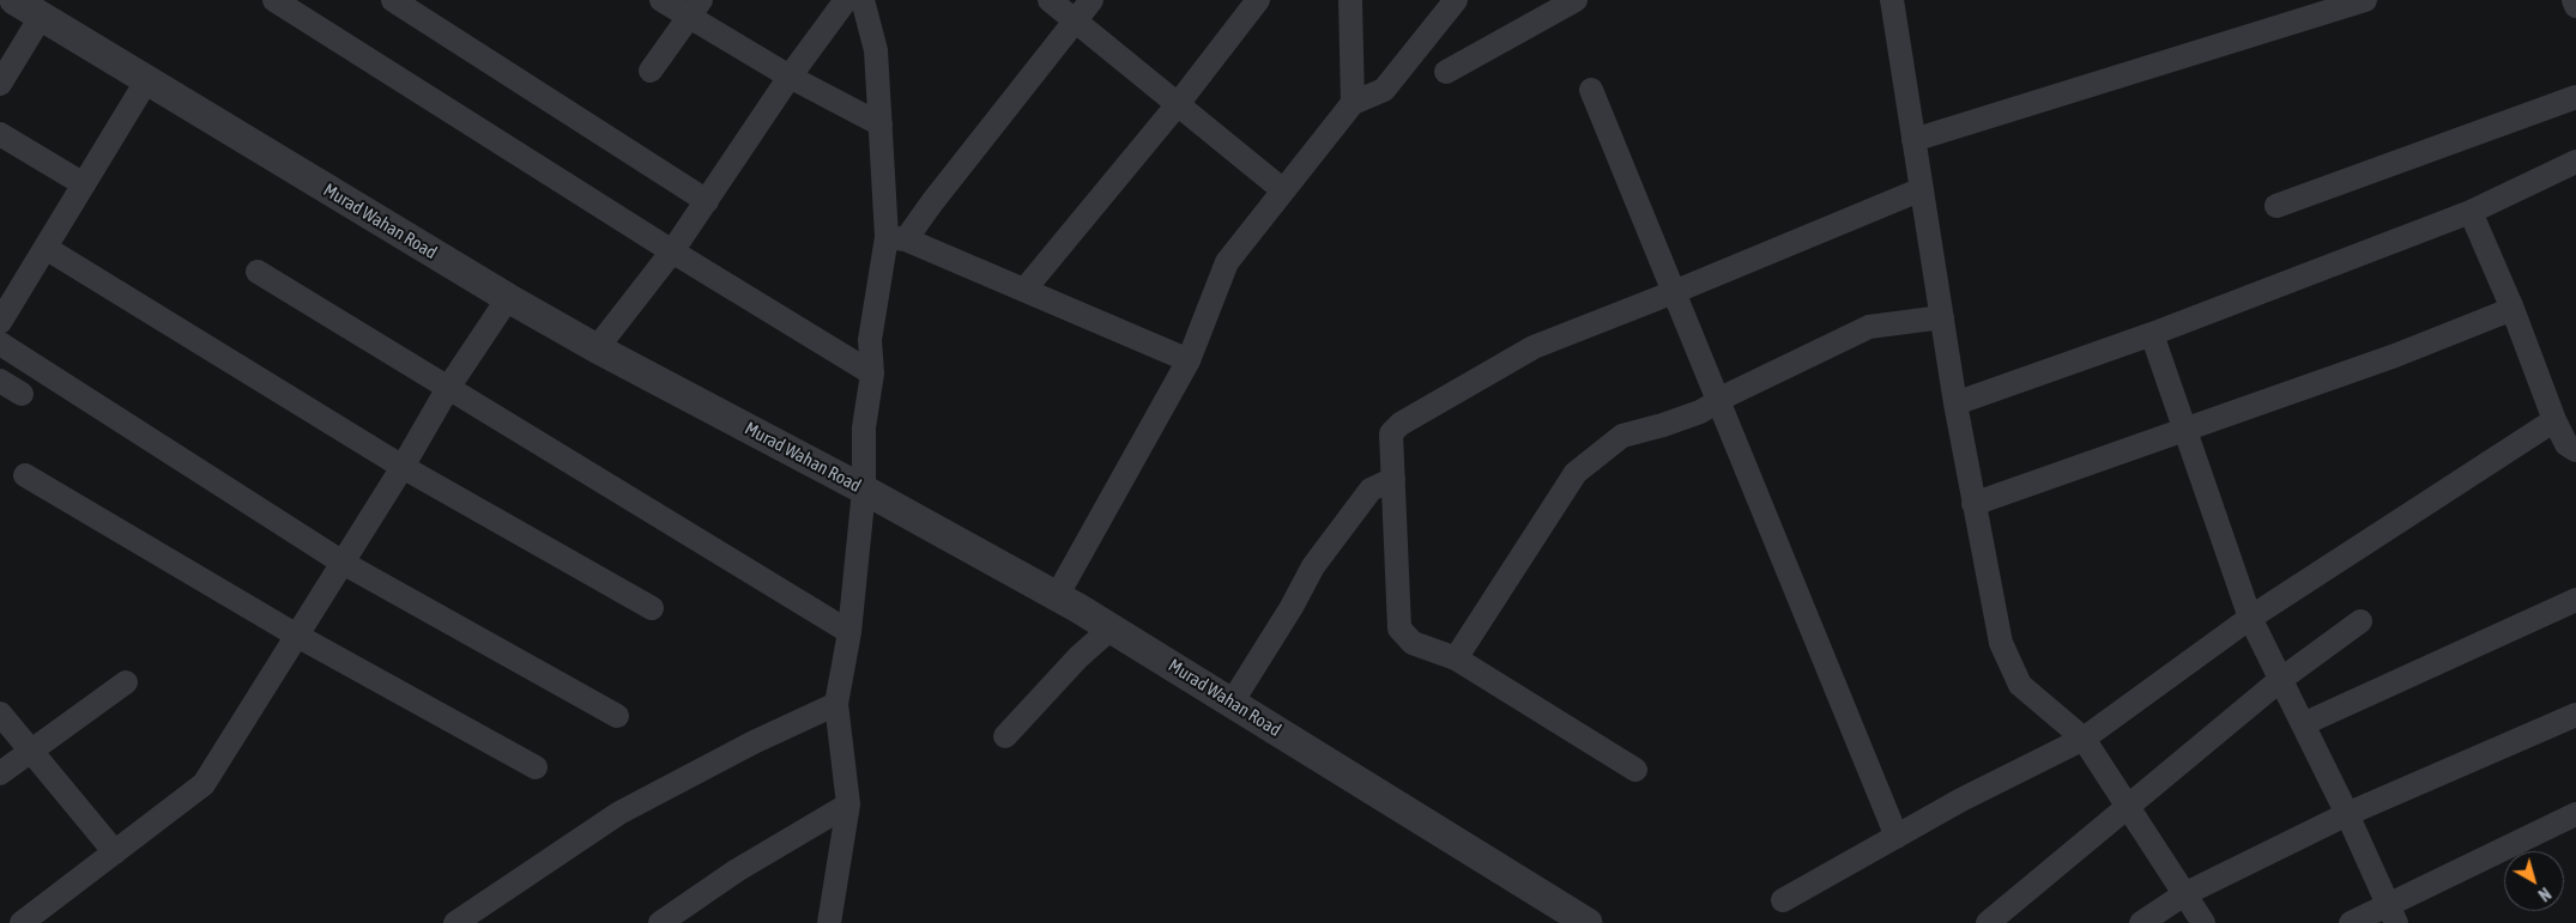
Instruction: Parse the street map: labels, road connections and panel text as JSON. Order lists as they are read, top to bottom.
{
  "streets": {
    "street": ["Murad Wahan Road"]
  },
  "north": "bottom right"
}
